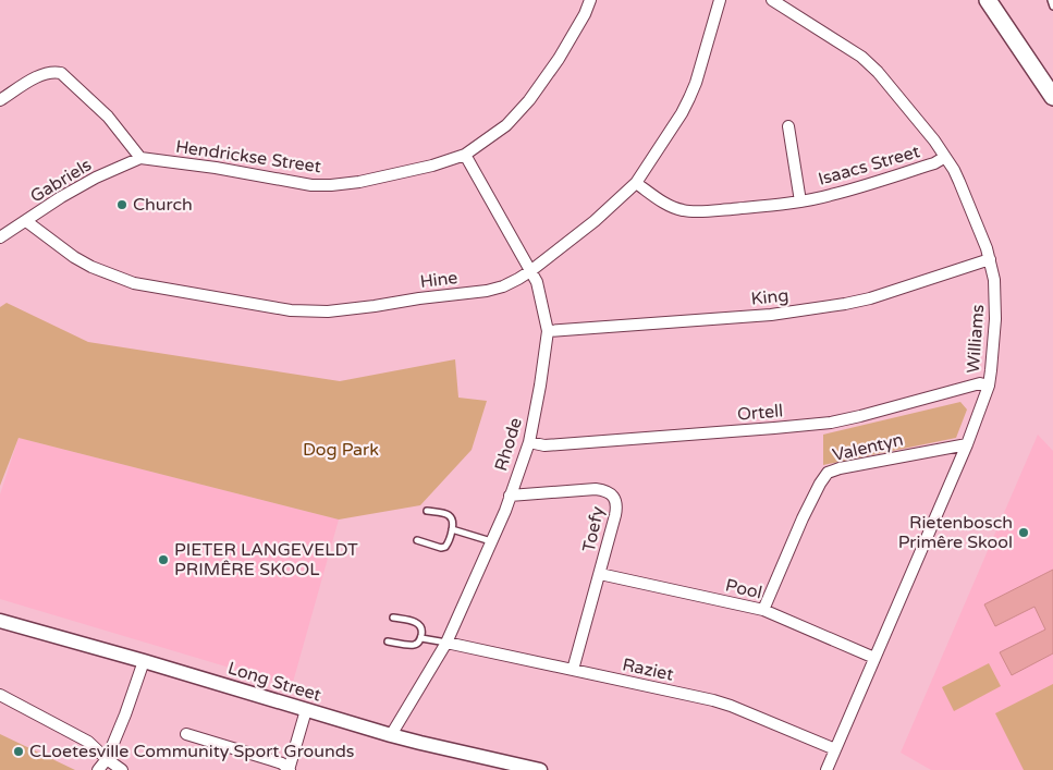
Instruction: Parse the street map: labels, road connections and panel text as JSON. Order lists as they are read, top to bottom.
{
  "streets": {
    "street": [
      "Hendrickse Street",
      "Isaacs Street",
      "Gabriels",
      "Hine",
      "King",
      "Williams",
      "Ortell",
      "Rhode",
      "Valentyn",
      "Toefy",
      "Pool",
      "Raziet",
      "Long Street"
    ]
  },
  "crossings": [
    ["Hendrickse Street", "Gabriels"],
    ["Hendrickse Street", "Rhode"],
    ["Isaacs Street", "Hine"],
    ["Isaacs Street", "Williams"],
    ["Gabriels", "Hine"],
    ["Hine", "Rhode"],
    ["King", "Williams"],
    ["King", "Rhode"],
    ["Williams", "Ortell"],
    ["Williams", "Valentyn"],
    ["Williams", "Pool"],
    ["Williams", "Raziet"],
    ["Ortell", "Rhode"],
    ["Rhode", "Toefy"],
    ["Rhode", "Raziet"],
    ["Rhode", "Long Street"],
    ["Valentyn", "Pool"],
    ["Toefy", "Pool"],
    ["Toefy", "Raziet"]
  ],
  "parks": ["Dog Park"],
  "places": [
    "Church",
    "Rietenbosch Primêre Skool",
    "PIETER LANGEVELDT PRIMÊRE SKOOL",
    "CLoetesville Community Sport Grounds"
  ]
}
